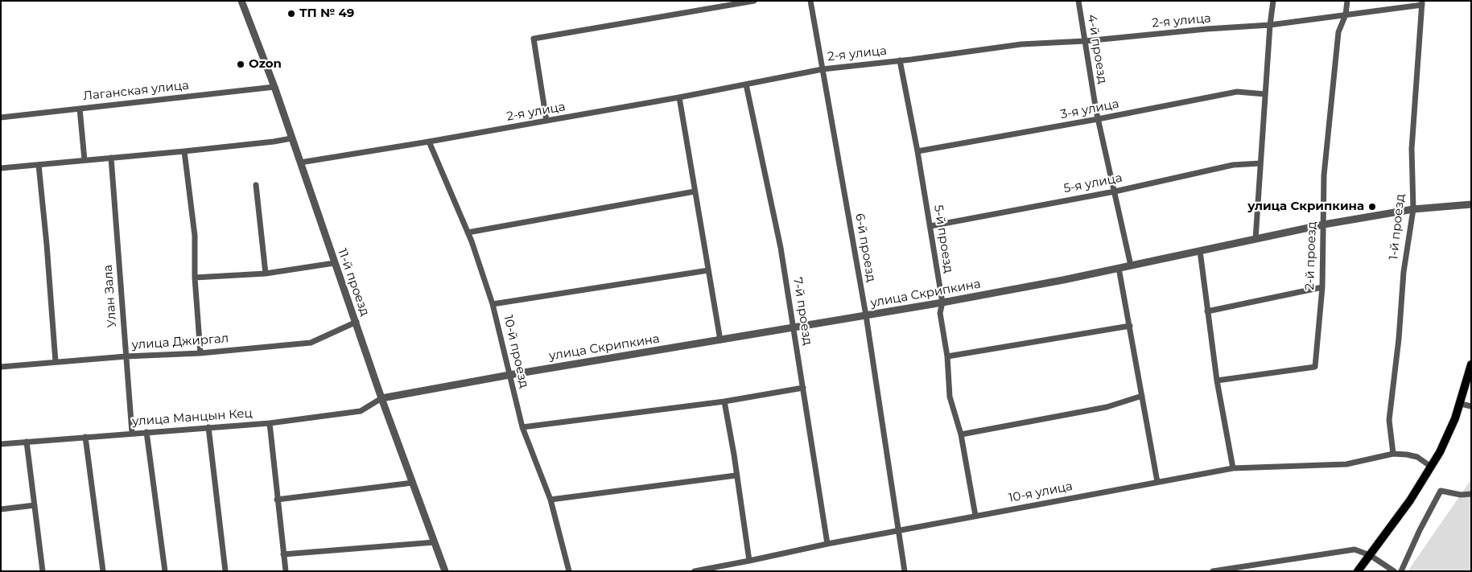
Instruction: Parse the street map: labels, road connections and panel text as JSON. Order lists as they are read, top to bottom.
{
  "streets": {
    "street": [
      "2-я улица",
      "4-й проезд",
      "Лаганская улица",
      "3-я улица",
      "5-я улица",
      "1-й проезд",
      "5-й проезд",
      "6-й проезд",
      "2-й проезд",
      "11-й проезд",
      "улица Скрипкина",
      "Улан Зала",
      "7-й проезд",
      "улица Джиргал",
      "10-й проезд",
      "улица Манцын Кец",
      "10-я улица"
    ]
  },
  "crossings": [
    ["2-я улица", "4-й проезд"],
    ["2-я улица", "1-й проезд"],
    ["2-я улица", "5-й проезд"],
    ["2-я улица", "6-й проезд"],
    ["2-я улица", "2-й проезд"],
    ["2-я улица", "11-й проезд"],
    ["2-я улица", "7-й проезд"],
    ["2-я улица", "10-й проезд"],
    ["4-й проезд", "3-я улица"],
    ["4-й проезд", "5-я улица"],
    ["4-й проезд", "улица Скрипкина"],
    ["Лаганская улица", "11-й проезд"],
    ["3-я улица", "5-й проезд"],
    ["5-я улица", "5-й проезд"],
    ["1-й проезд", "улица Скрипкина"],
    ["1-й проезд", "10-я улица"],
    ["5-й проезд", "улица Скрипкина"],
    ["5-й проезд", "10-я улица"],
    ["6-й проезд", "улица Скрипкина"],
    ["6-й проезд", "10-я улица"],
    ["2-й проезд", "улица Скрипкина"],
    ["11-й проезд", "улица Скрипкина"],
    ["11-й проезд", "улица Джиргал"],
    ["11-й проезд", "улица Манцын Кец"],
    ["улица Скрипкина", "7-й проезд"],
    ["улица Скрипкина", "10-й проезд"],
    ["улица Скрипкина", "улица Манцын Кец"],
    ["Улан Зала", "улица Джиргал"],
    ["Улан Зала", "улица Манцын Кец"],
    ["7-й проезд", "10-я улица"]
  ],
  "places": ["ТП № 49", "Ozon", "улица Скрипкина"]
}
